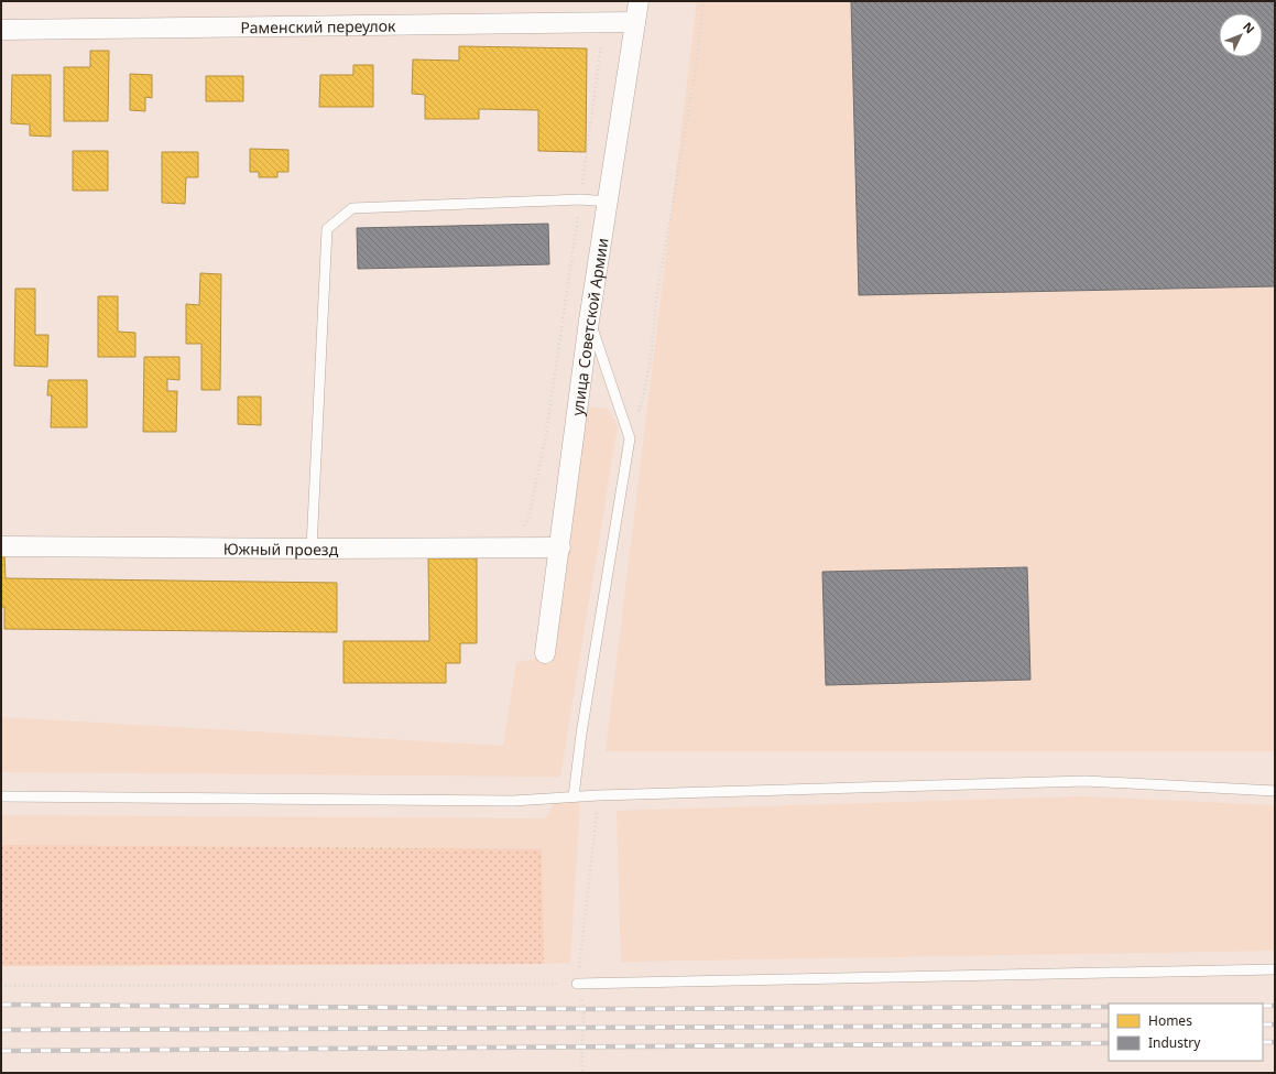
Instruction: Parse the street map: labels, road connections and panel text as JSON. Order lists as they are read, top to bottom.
{
  "streets": {
    "street": ["Раменский переулок", "улица Советской Армии", "Южный проезд"]
  },
  "crossings": [
    ["Раменский переулок", "улица Советской Армии"],
    ["улица Советской Армии", "Южный проезд"]
  ],
  "legend": ["Homes", "Industry"],
  "north": "top right"
}
